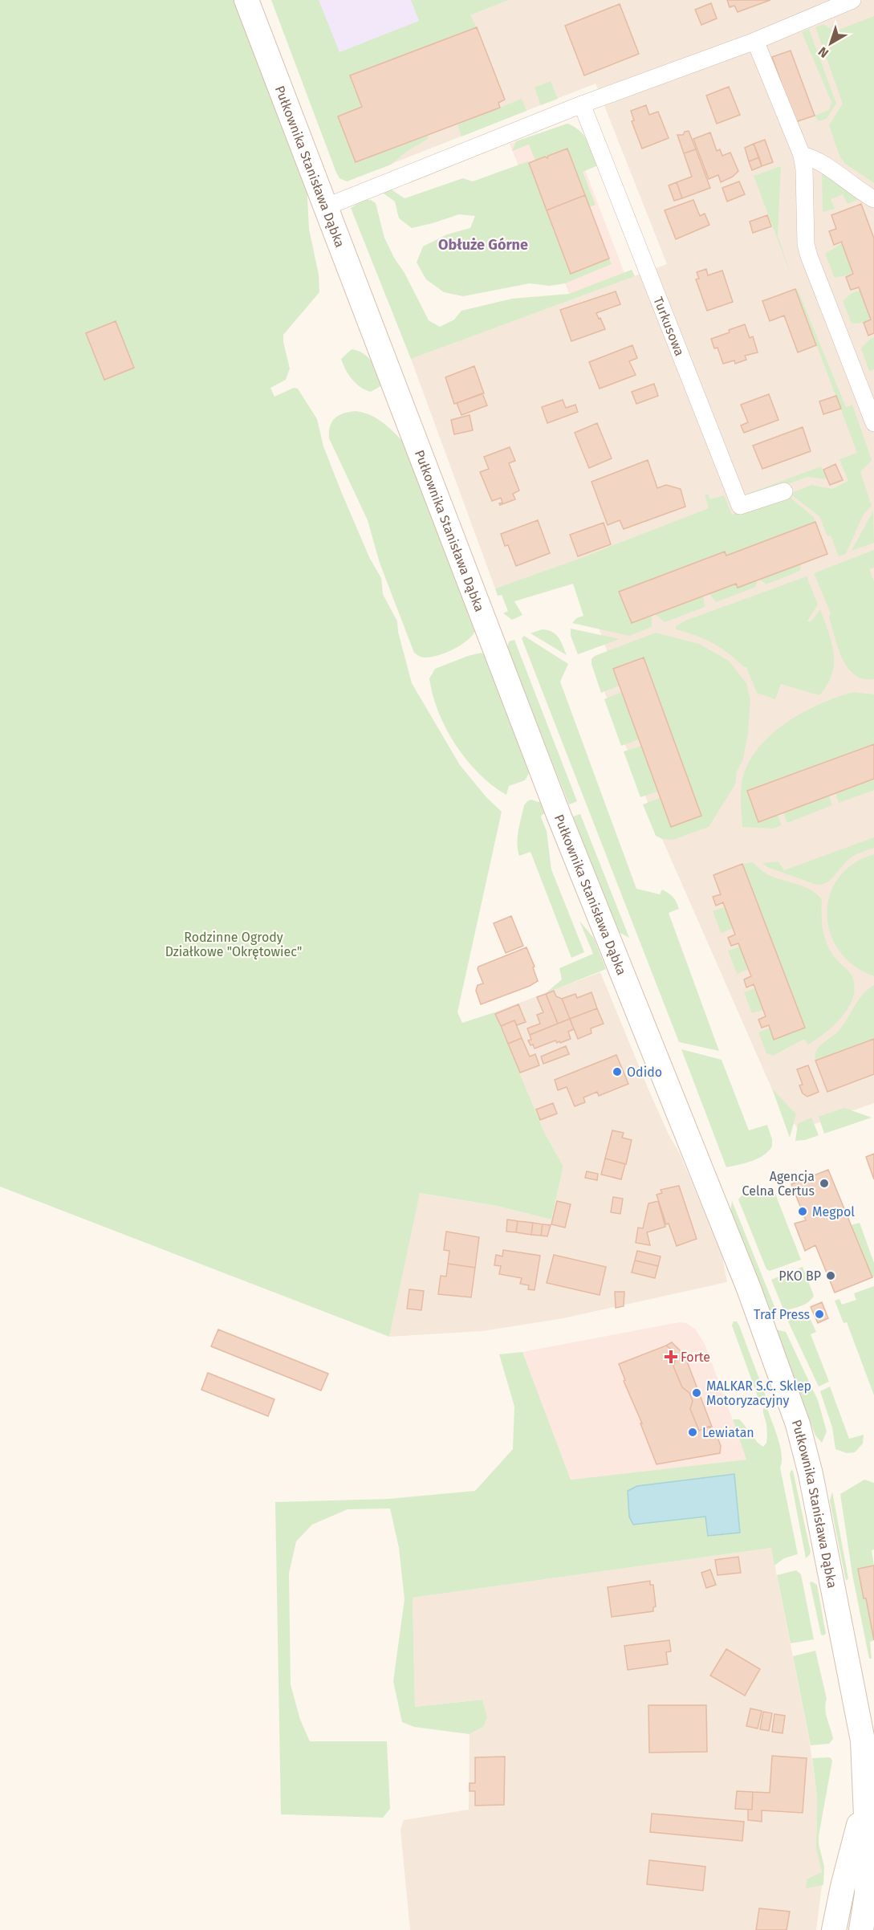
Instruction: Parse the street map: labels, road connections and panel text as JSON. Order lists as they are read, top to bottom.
{
  "streets": {
    "street": ["Pułkownika Stanisława Dąbka", "Turkusowa"]
  },
  "districts": ["Obłuże Górne"],
  "parks": ["Rodzinne Ogrody Działkowe \"Okrętowiec\""],
  "places": {
    "other": [
      "Odido",
      "Agencja Celna Certus",
      "Megpol",
      "PKO BP",
      "Traf Press",
      "MALKAR S.C. Sklep Motoryzacyjny",
      "Lewiatan"
    ],
    "health": ["Forte"]
  },
  "north": "bottom left"
}
